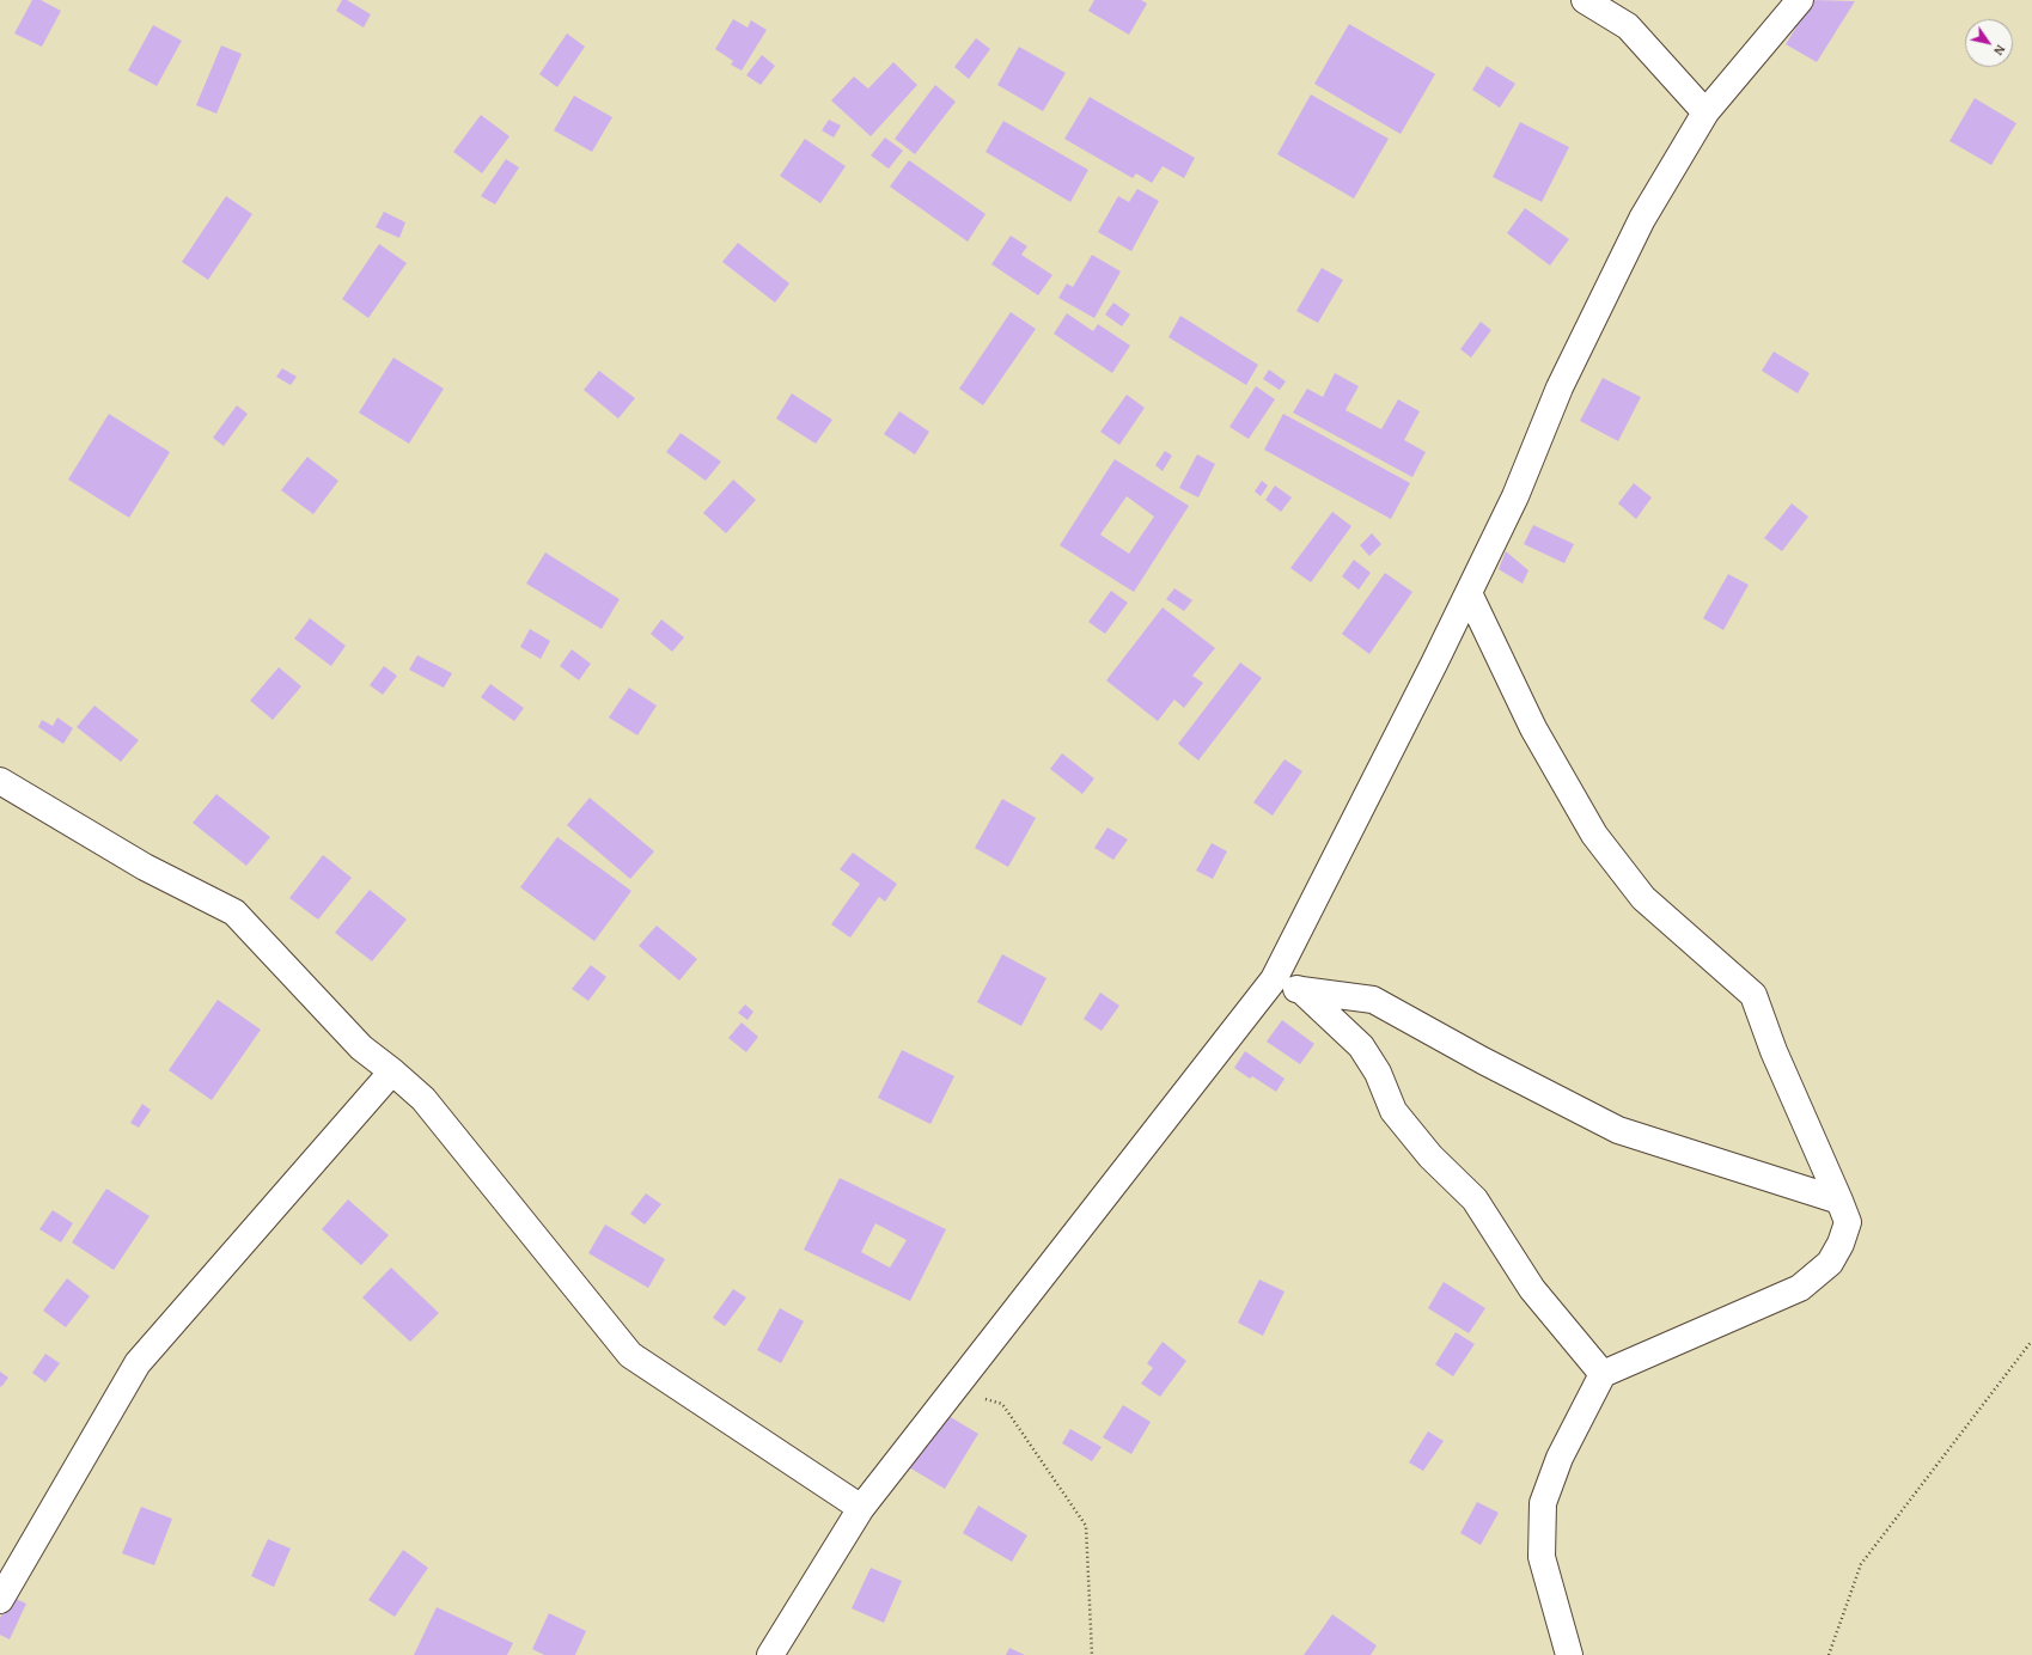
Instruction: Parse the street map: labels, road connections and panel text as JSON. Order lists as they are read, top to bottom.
{
  "north": "bottom right"
}
